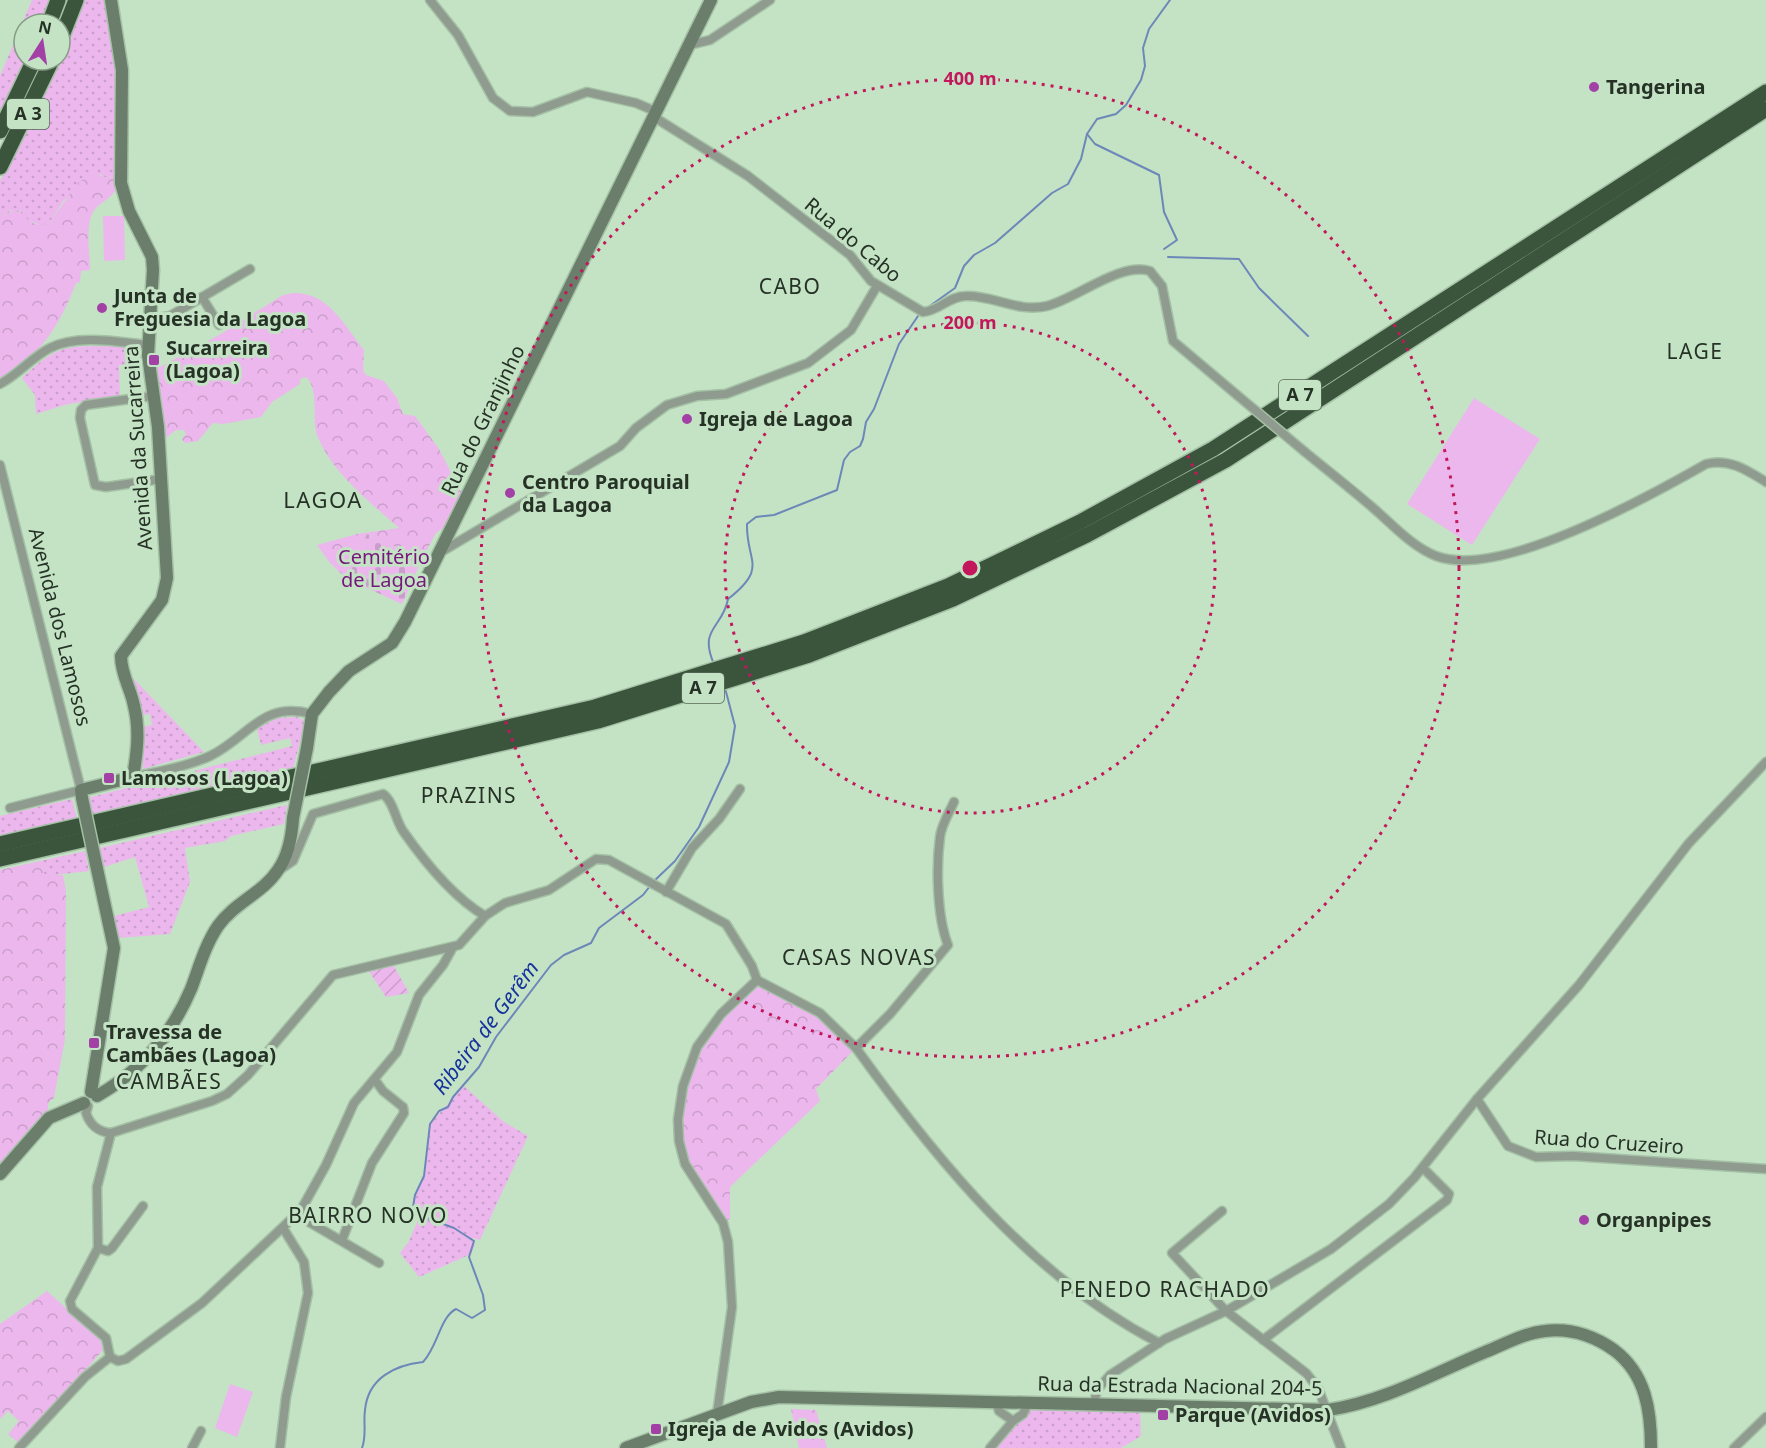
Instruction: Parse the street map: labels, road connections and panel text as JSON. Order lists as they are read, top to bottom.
{
  "streets": {
    "highway": ["A 3", "A 7"],
    "street": [
      "Rua do Cabo",
      "Rua do Granjinho",
      "Avenida da Sucarreira",
      "Avenida dos Lamosos",
      "Rua do Cruzeiro",
      "Rua da Estrada Nacional 204-5"
    ]
  },
  "crossings": [
    ["Rua do Cabo", "Rua do Granjinho"]
  ],
  "districts": [
    "CABO",
    "LAGE",
    "LAGOA",
    "PRAZINS",
    "CASAS NOVAS",
    "CAMBÃES",
    "BAIRRO NOVO",
    "PENEDO RACHADO"
  ],
  "water": ["Ribeira de Gerêm"],
  "parks": ["Cemitério de Lagoa"],
  "places": {
    "other": [
      "Tangerina",
      "Junta de Freguesia da Lagoa",
      "Igreja de Lagoa",
      "Centro Paroquial da Lagoa",
      "Organpipes"
    ],
    "transit": [
      "Sucarreira (Lagoa)",
      "Lamosos (Lagoa)",
      "Travessa de Cambães (Lagoa)",
      "Parque (Avidos)",
      "Igreja de Avidos (Avidos)"
    ]
  },
  "north": "top",
  "rings": ["400 m", "200 m"]
}
